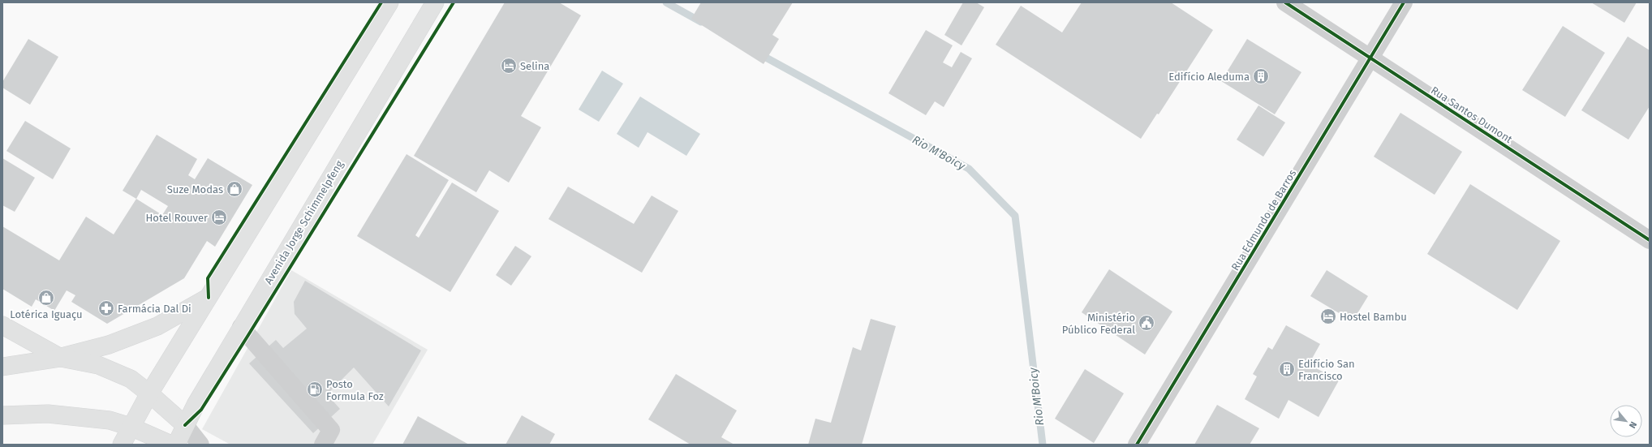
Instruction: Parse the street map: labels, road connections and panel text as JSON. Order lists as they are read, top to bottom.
{
  "streets": {
    "main road": ["Avenida Jorge Schimmelpfeng"],
    "street": ["Rua Santos Dumont", "Rua Edmundo de Barros"]
  },
  "crossings": [
    ["Rua Santos Dumont", "Rua Edmundo de Barros"]
  ],
  "water": ["Rio M'Boicy"],
  "places": {
    "hotel": ["Selina", "Hotel Rouver", "Hostel Bambu"],
    "building": ["Edifício Aleduma", "Edifício San Francisco"],
    "shop": ["Suze Modas", "Lotérica Iguaçu"],
    "pharmacy": ["Farmácia Dal Di"],
    "public building": ["Ministério Público Federal"],
    "fuel station": ["Posto Formula Foz"]
  },
  "north": "bottom right"
}
